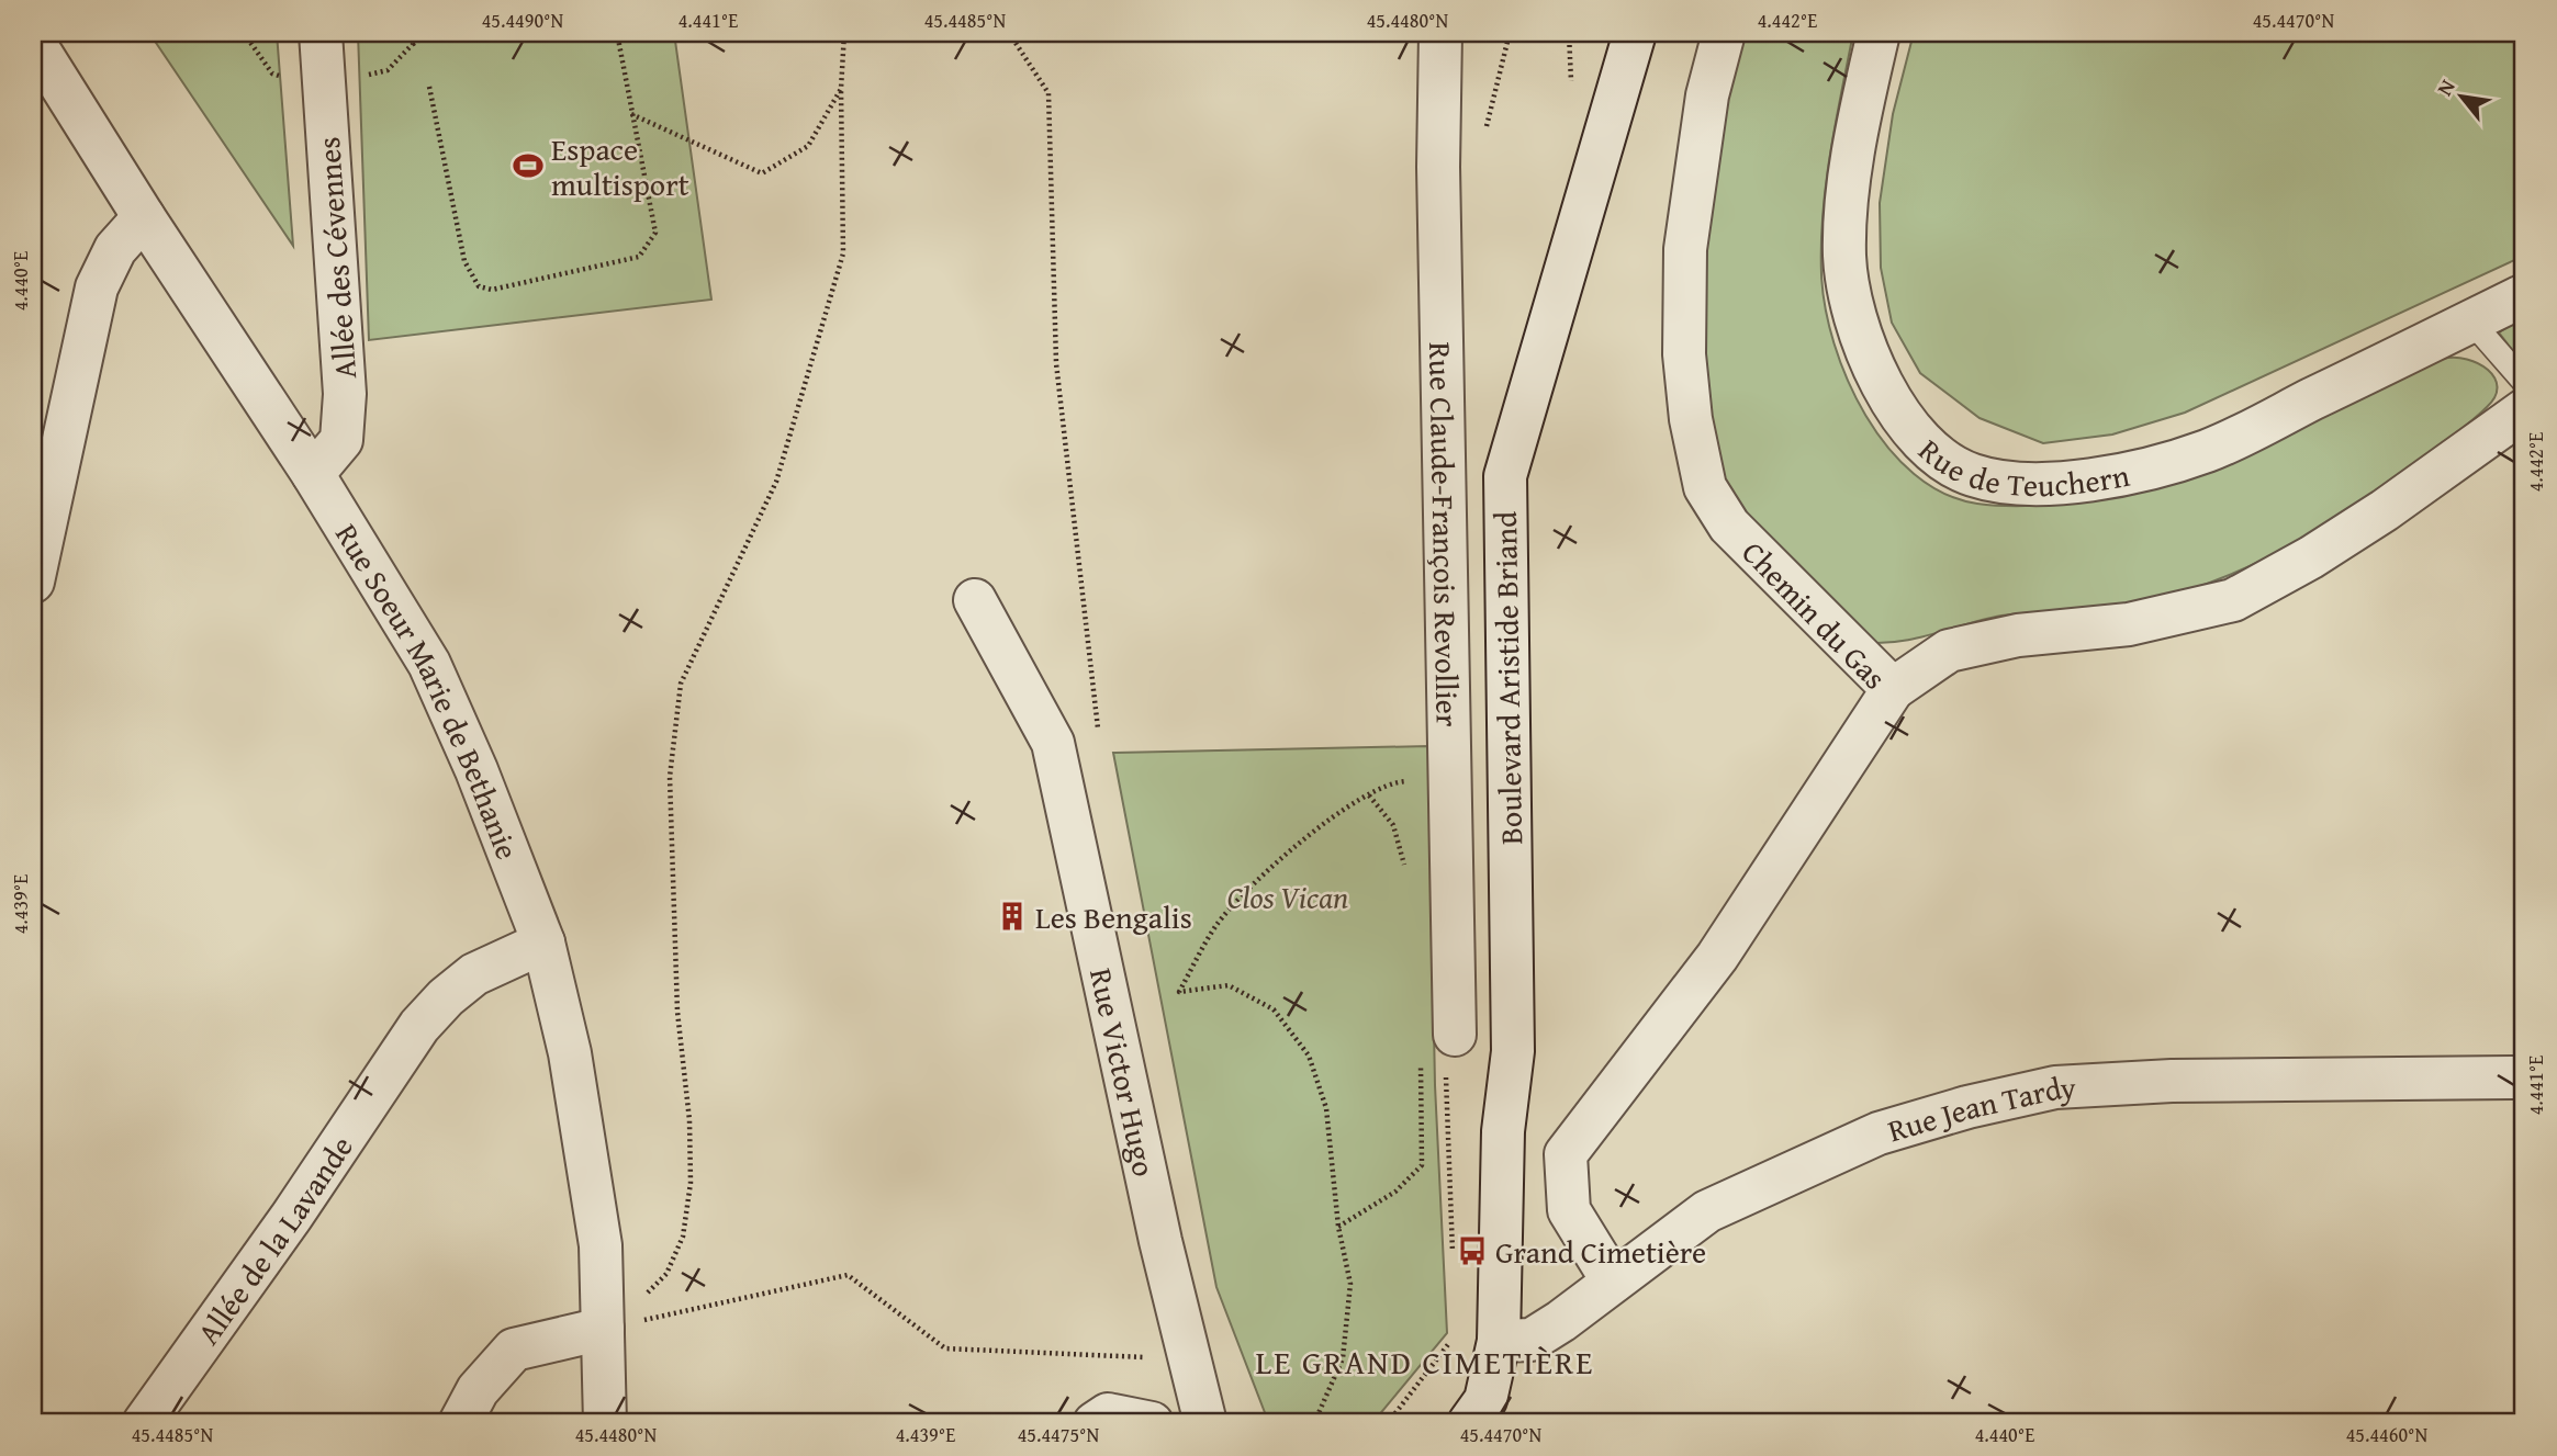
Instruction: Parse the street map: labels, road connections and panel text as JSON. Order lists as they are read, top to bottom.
{
  "streets": {
    "street": [
      "Allée des Cévennes",
      "Rue de Teuchern",
      "Rue Claude-François Revollier",
      "Chemin du Gas",
      "Boulevard Aristide Briand",
      "Rue Soeur Marie de Bethanie",
      "Rue Victor Hugo",
      "Rue Jean Tardy",
      "Allée de la Lavande"
    ]
  },
  "crossings": [
    ["Allée des Cévennes", "Rue Soeur Marie de Bethanie"],
    ["Chemin du Gas", "Rue Jean Tardy"],
    ["Boulevard Aristide Briand", "Rue Jean Tardy"],
    ["Rue Soeur Marie de Bethanie", "Allée de la Lavande"]
  ],
  "districts": ["LE GRAND CIMETIÈRE"],
  "parks": ["Clos Vican"],
  "places": {
    "sports": ["Espace multisport"],
    "building": ["Les Bengalis"],
    "bus stop": ["Grand Cimetière"]
  },
  "north": "top left",
  "coordinates": [
    "45.4490°N",
    "4.441°E",
    "45.4485°N",
    "45.4480°N",
    "4.442°E",
    "45.4470°N",
    "4.440°E",
    "4.439°E",
    "45.4475°N",
    "45.4460°N"
  ]
}
